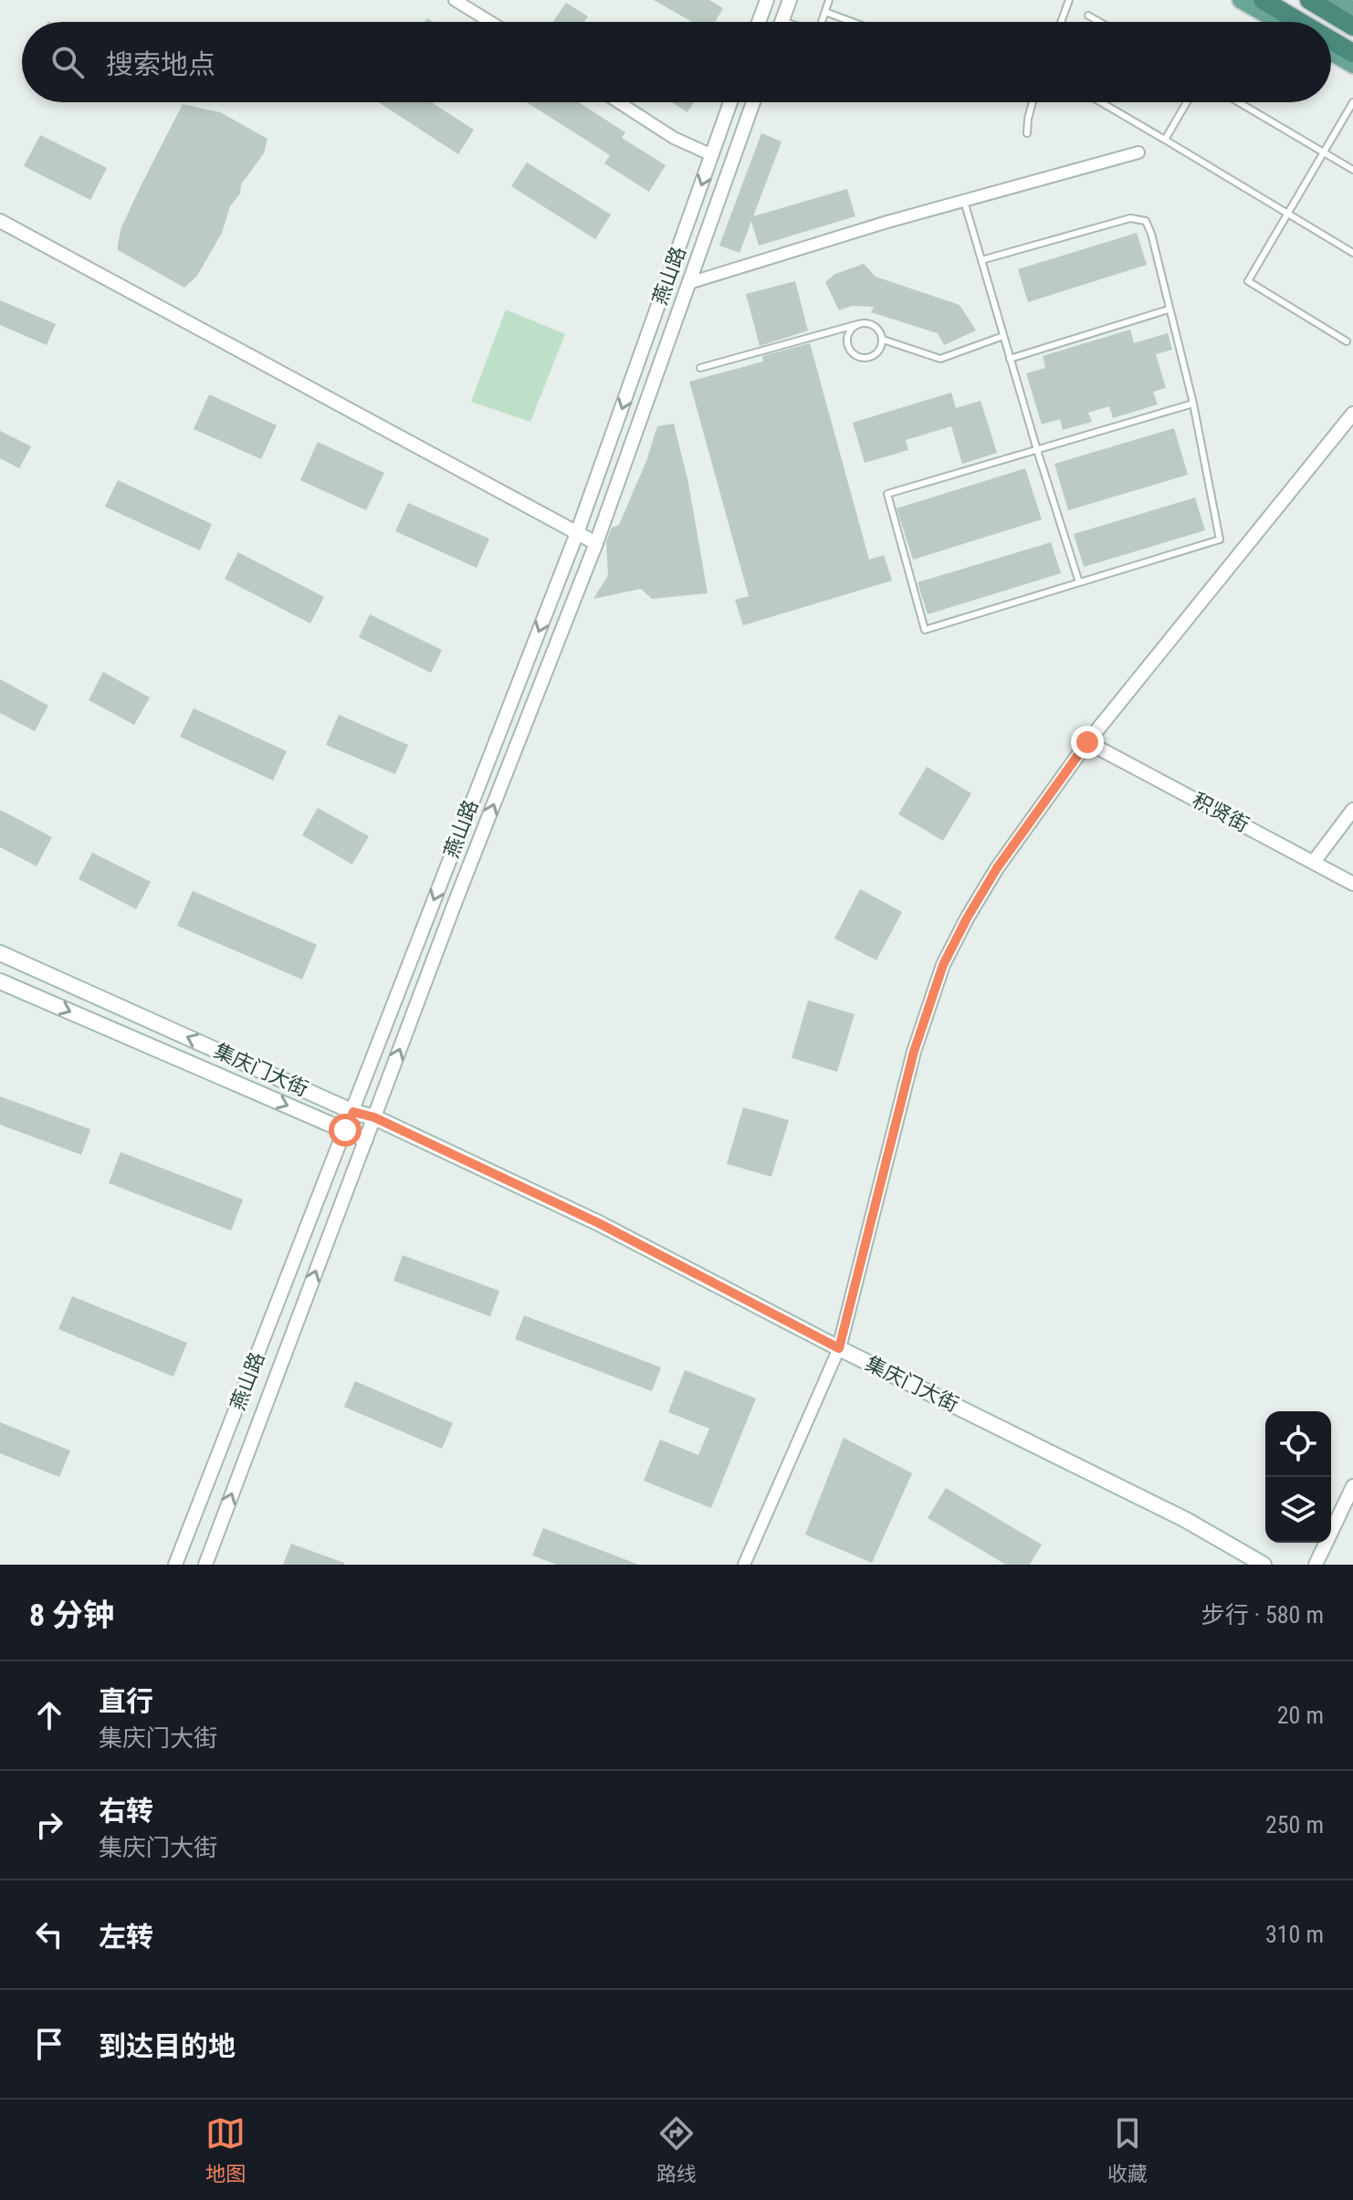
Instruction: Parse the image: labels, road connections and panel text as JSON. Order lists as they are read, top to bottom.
{
  "streets": {
    "main road": ["集庆门大街"],
    "street": ["燕山路", "积贤街"]
  },
  "crossings": [
    ["燕山路", "集庆门大街"]
  ],
  "page": {
    "search": "搜索地点",
    "heading": ["8 分钟", "步行 · 580 m"],
    "list": [
      ["直行", "集庆门大街", "20 m"],
      ["右转", "集庆门大街", "250 m"],
      ["左转", "310 m"],
      "到达目的地"
    ],
    "nav": ["地图", "路线", "收藏"]
  }
}
